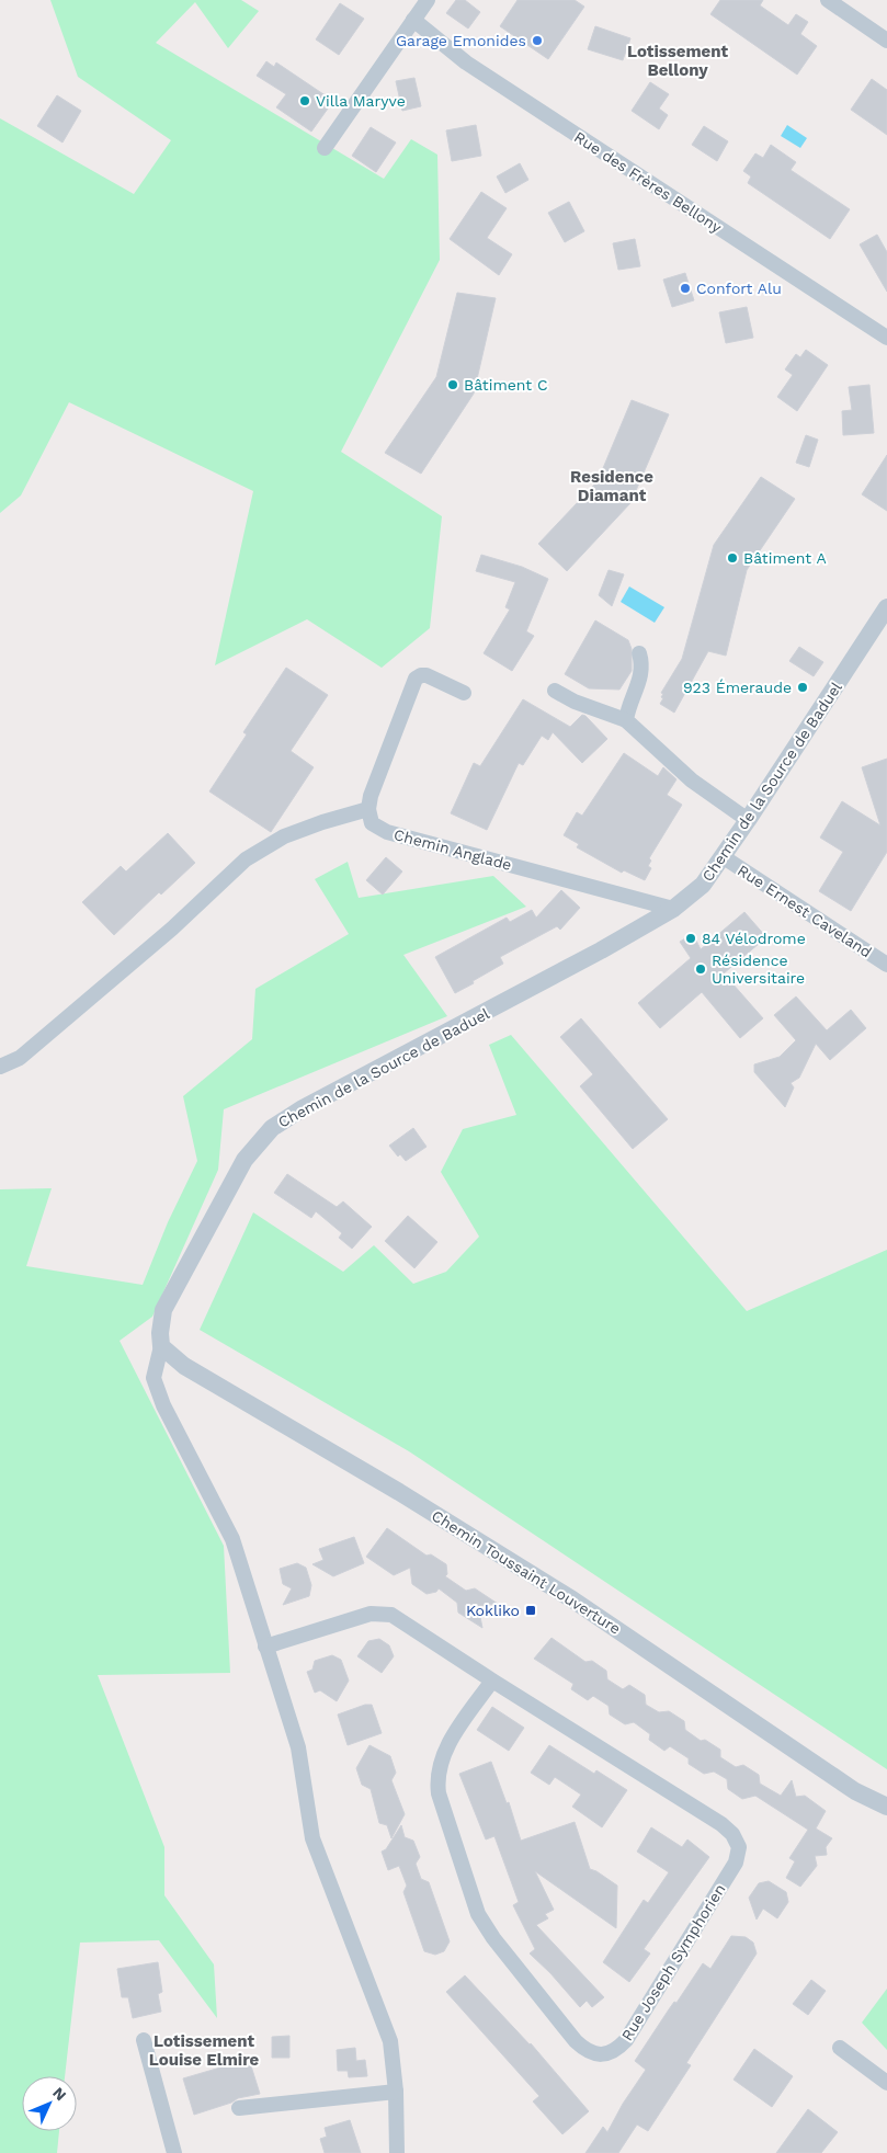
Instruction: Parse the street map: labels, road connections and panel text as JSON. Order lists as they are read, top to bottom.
{
  "streets": {
    "street": [
      "Rue des Frères Bellony",
      "Chemin de la Source de Baduel",
      "Chemin Anglade",
      "Rue Ernest Caveland",
      "Chemin Toussaint Louverture",
      "Rue Joseph Symphorien"
    ]
  },
  "crossings": [
    ["Chemin de la Source de Baduel", "Chemin Anglade"],
    ["Chemin de la Source de Baduel", "Rue Ernest Caveland"],
    ["Chemin de la Source de Baduel", "Chemin Toussaint Louverture"],
    ["Chemin de la Source de Baduel", "Rue Joseph Symphorien"]
  ],
  "districts": ["Lotissement Bellony", "Residence Diamant", "Lotissement Louise Elmire"],
  "places": {
    "other": [
      "Garage Emonides",
      "Villa Maryve",
      "Confort Alu",
      "Bâtiment C",
      "Bâtiment A",
      "923 Émeraude",
      "84 Vélodrome",
      "Résidence Universitaire"
    ],
    "transit": ["Kokliko"]
  },
  "north": "top right"
}
